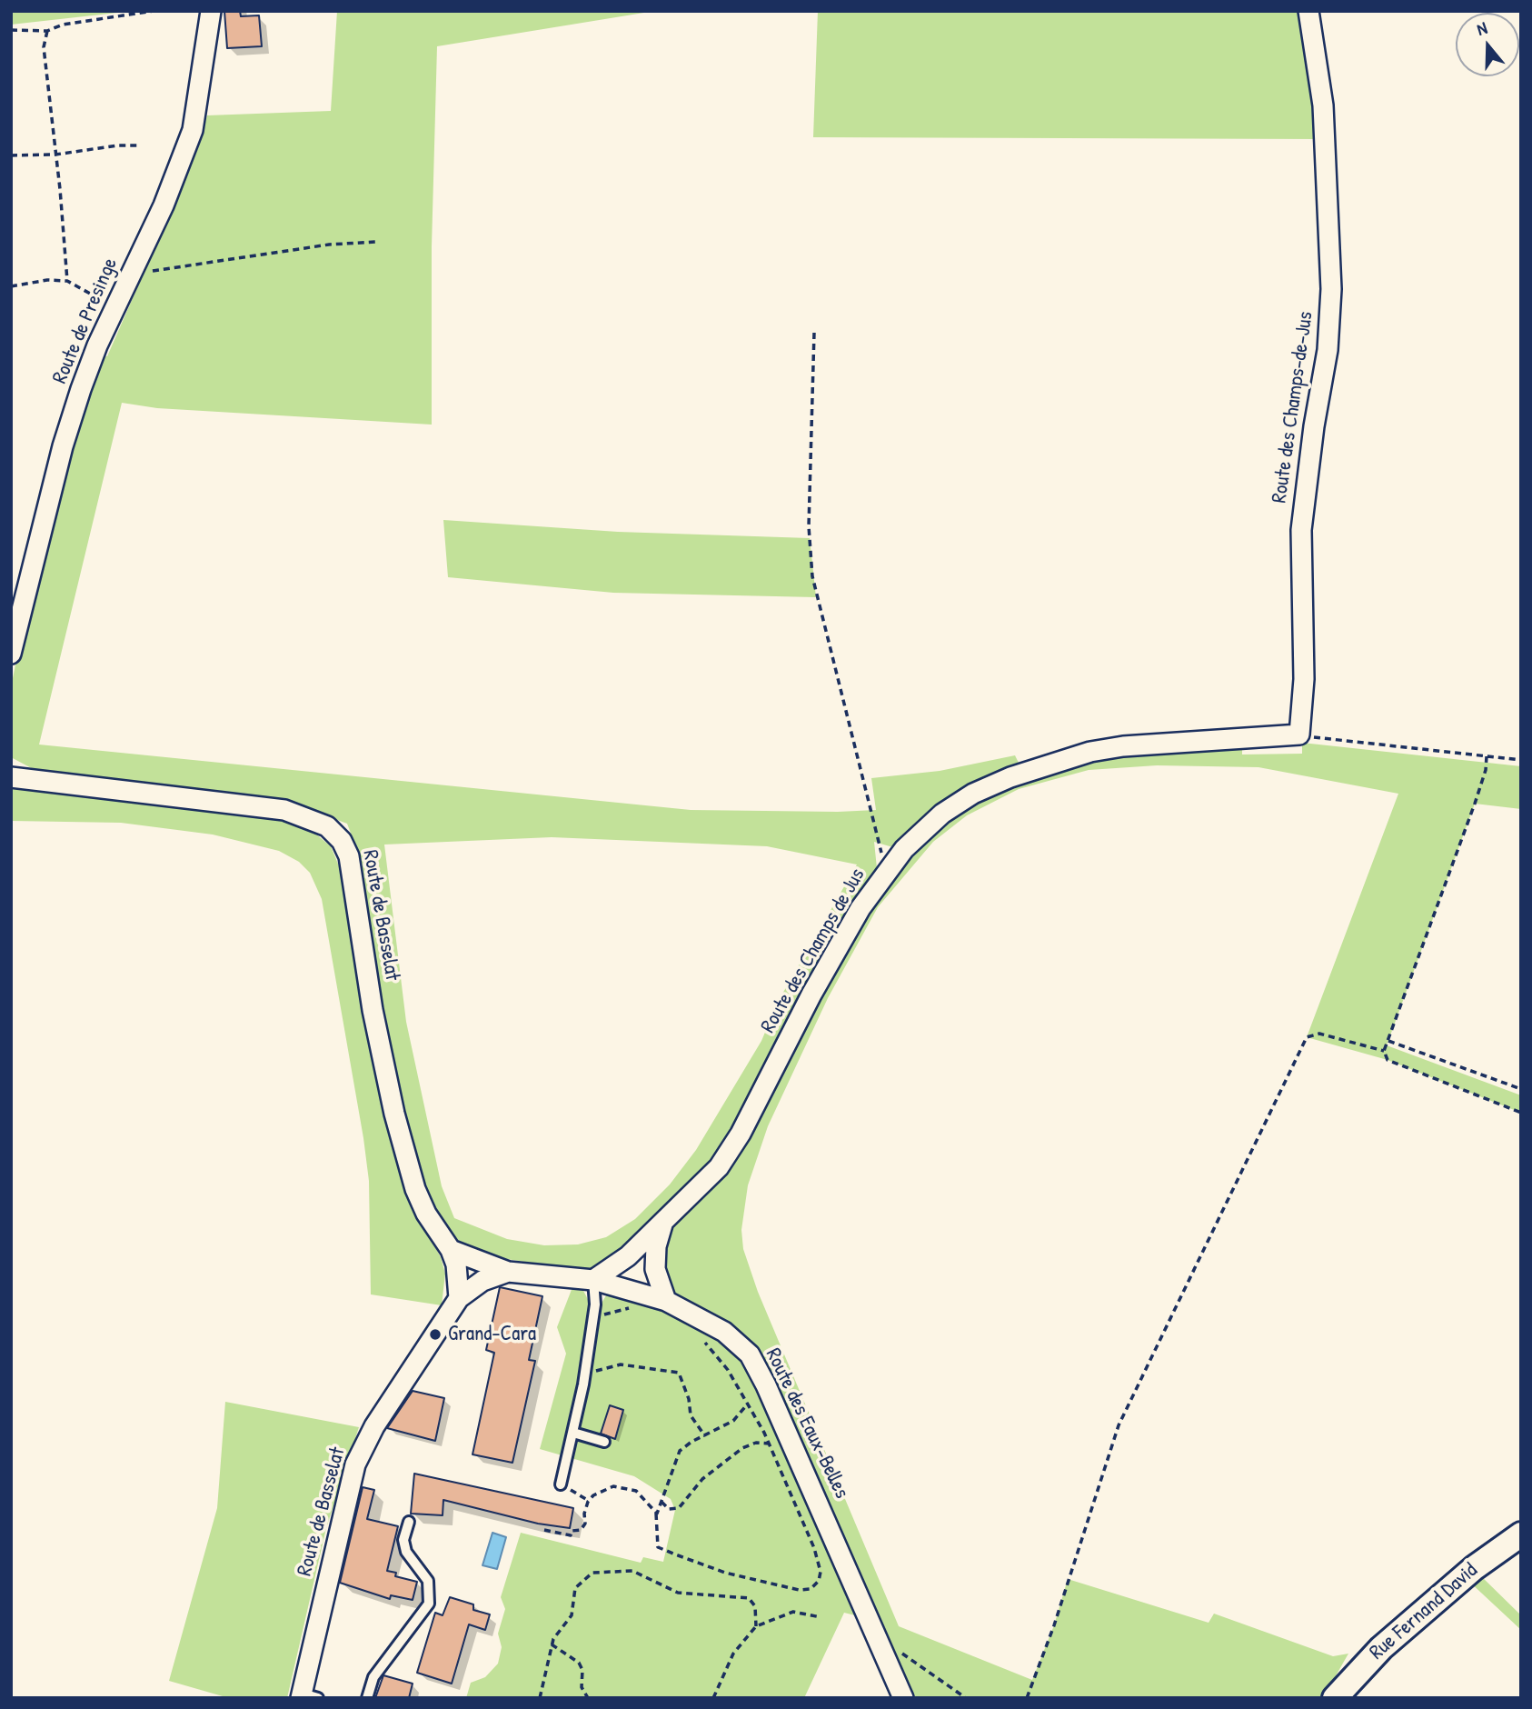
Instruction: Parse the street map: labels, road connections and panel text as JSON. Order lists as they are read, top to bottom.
{
  "streets": {
    "street": [
      "Route de Presinge",
      "Route des Champs-de-Jus",
      "Route de Basselat",
      "Route des Champs de Jus",
      "Route des Eaux-Belles",
      "Rue Fernand David"
    ]
  },
  "crossings": [
    ["Route des Champs-de-Jus", "Route des Champs de Jus"],
    ["Route de Basselat", "Route des Eaux-Belles"],
    ["Route des Champs de Jus", "Route des Eaux-Belles"]
  ],
  "places": ["Grand-Cara"],
  "north": "top"
}
